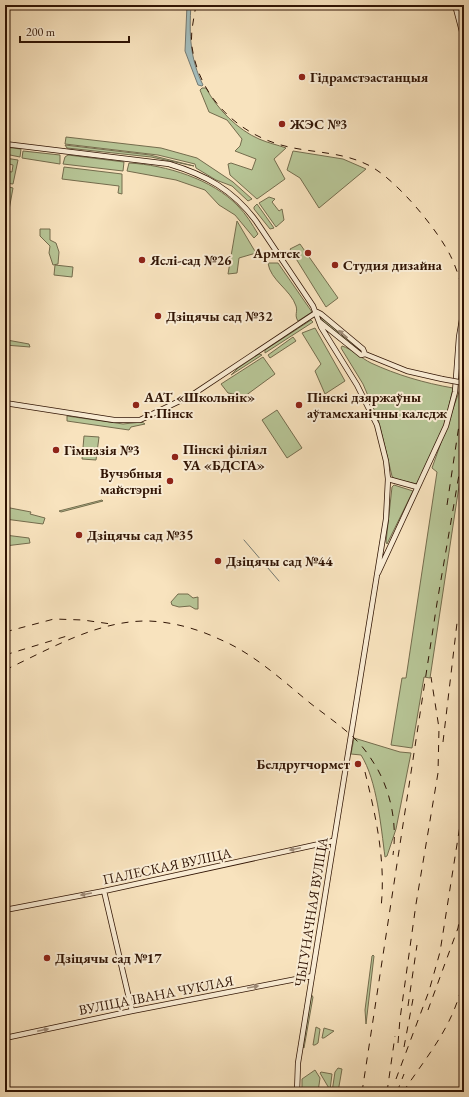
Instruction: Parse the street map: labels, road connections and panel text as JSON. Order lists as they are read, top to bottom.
{
  "streets": {
    "street": ["ПАЛЕСКАЯ ВУЛІЦА", "ЧЫГУНАЧНАЯ ВУЛІЦА", "ВУЛІЦА ІВАНА ЧУКЛАЯ"]
  },
  "crossings": [
    ["ПАЛЕСКАЯ ВУЛІЦА", "ЧЫГУНАЧНАЯ ВУЛІЦА"],
    ["ЧЫГУНАЧНАЯ ВУЛІЦА", "ВУЛІЦА ІВАНА ЧУКЛАЯ"]
  ],
  "one_way": ["ПАЛЕСКАЯ ВУЛІЦА", "ВУЛІЦА ІВАНА ЧУКЛАЯ"],
  "places": [
    "Гідраметэастанцыя",
    "ЖЭС №3",
    "Армтек",
    "Яслі-сад №26",
    "Студия дизайна",
    "Дзіцячы сад №32",
    "ААТ «Школьнік» г. Пінск",
    "Пінскі дзяржаўны аўтамеханічны каледж",
    "Гімназія №3",
    "Пінскі філіял УА «БДСГА»",
    "Вучэбныя майстэрні",
    "Дзіцячы сад №35",
    "Дзіцячы сад №44",
    "Белдругчормет",
    "Дзіцячы сад №17"
  ],
  "scale_bar": "200 m"
}
